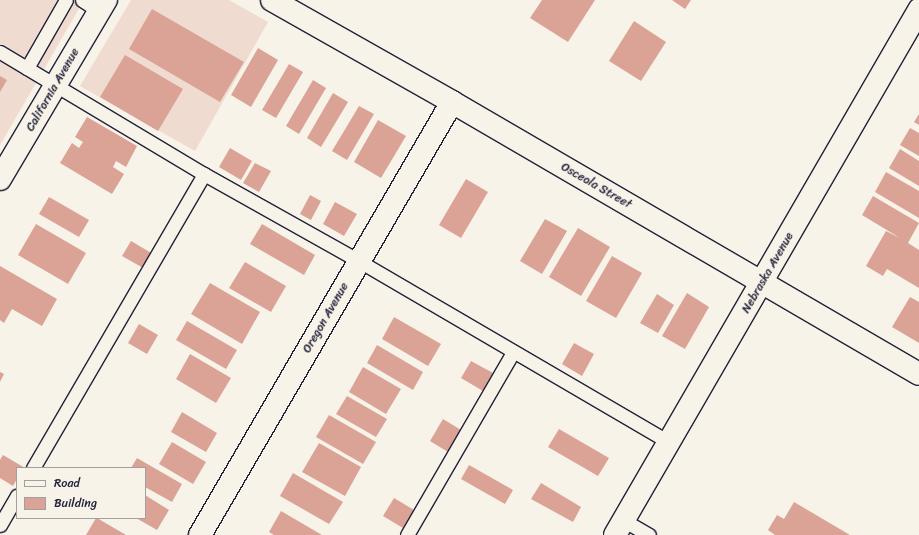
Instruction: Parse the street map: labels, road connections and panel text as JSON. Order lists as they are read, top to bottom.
{
  "streets": {
    "street": [
      "California Avenue",
      "Osceola Street",
      "Nebraska Avenue",
      "Oregon Avenue"
    ]
  },
  "crossings": [
    ["Osceola Street", "Nebraska Avenue"],
    ["Osceola Street", "Oregon Avenue"]
  ],
  "legend": ["Road", "Building"]
}
